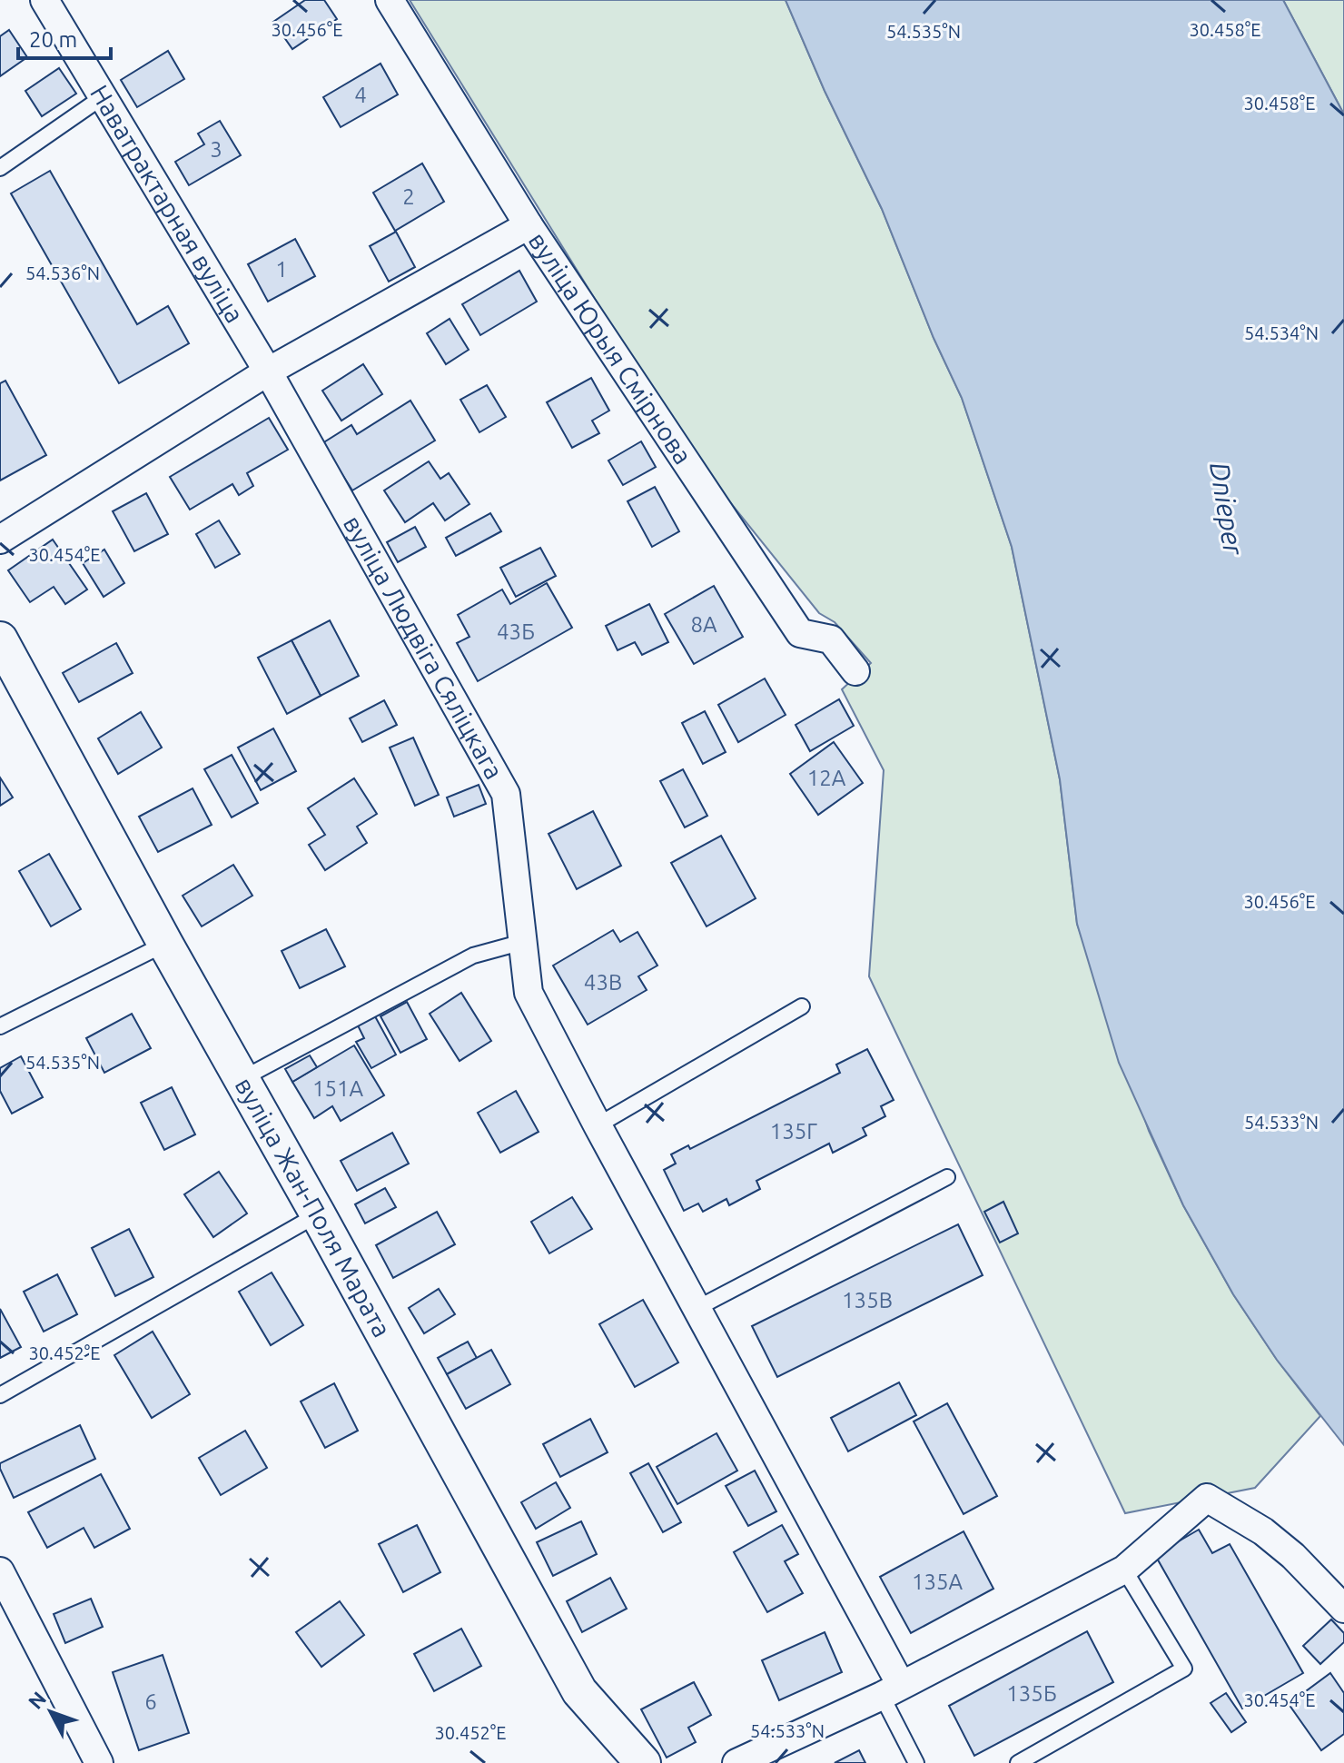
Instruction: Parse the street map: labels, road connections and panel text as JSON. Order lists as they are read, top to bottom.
{
  "streets": {
    "street": [
      "Наватрактарная вуліца",
      "вуліца Юрыя Смірнова",
      "вуліца Людвіга Сяліцкага",
      "вуліца Жан-Поля Марата"
    ]
  },
  "crossings": [
    ["Наватрактарная вуліца", "вуліца Людвіга Сяліцкага"]
  ],
  "water": ["Dnieper"],
  "house_numbers": [
    "4",
    "3",
    "2",
    "1",
    "8А",
    "43Б",
    "12А",
    "43В",
    "151А",
    "135Г",
    "135В",
    "135А",
    "135Б",
    "6"
  ],
  "scale_bar": "20 m",
  "north": "top left",
  "coordinates": [
    "30.458°E",
    "30.456°E",
    "54.535°N",
    "54.536°N",
    "54.534°N",
    "30.454°E",
    "54.533°N",
    "30.452°E"
  ]
}
